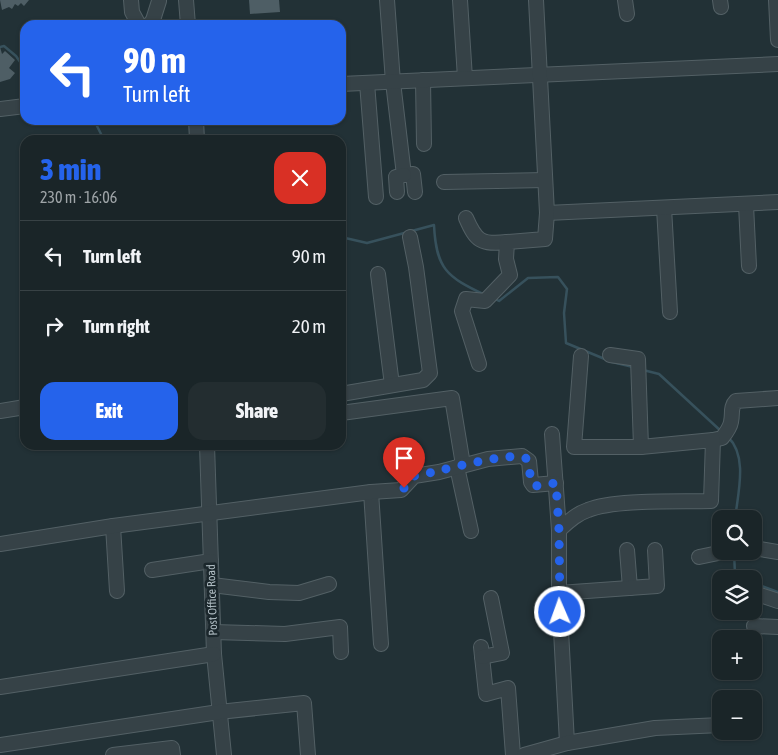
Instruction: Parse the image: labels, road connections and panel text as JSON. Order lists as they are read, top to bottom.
{
  "streets": {
    "street": ["Post Office Road"]
  },
  "page": {
    "turn": ["90 m", "Turn left"],
    "heading": ["3 min", "230 m · 16:06"],
    "list": [
      {
        "name": "Turn left",
        "value": "90 m"
      },
      {
        "name": "Turn right",
        "value": "20 m"
      }
    ],
    "buttons": ["Exit", "Share"],
    "map_buttons": ["+", "−"]
  }
}
